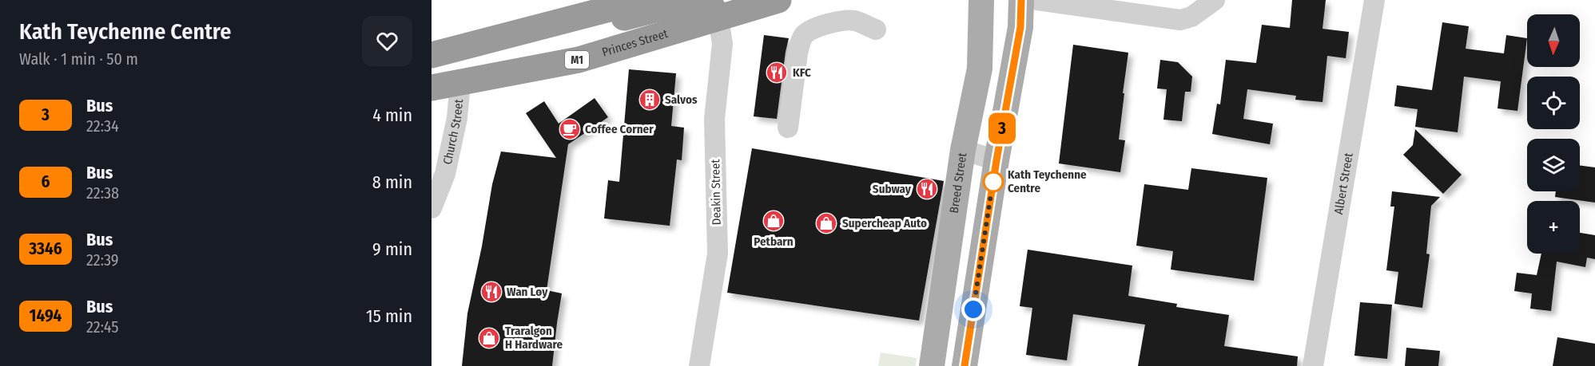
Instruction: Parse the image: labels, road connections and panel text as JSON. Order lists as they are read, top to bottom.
{
  "streets": {
    "highway": ["Princes Street", "M1"],
    "main road": ["Breed Street"],
    "street": ["Church Street", "Albert Street", "Deakin Street"]
  },
  "crossings": [
    ["Princes Street", "Church Street"],
    ["Princes Street", "Deakin Street"]
  ],
  "places": {
    "restaurant": ["KFC", "Subway", "Wan Loy"],
    "building": ["Salvos"],
    "cafe": ["Coffee Corner"],
    "other": ["Kath Teychenne Centre"],
    "shop": ["Petbarn", "Supercheap Auto", "Traralgon H Hardware"]
  },
  "lines": ["bus line 3"],
  "north": "bottom",
  "page": {
    "heading": ["Kath Teychenne Centre", "Walk · 1 min · 50 m"],
    "on_map": "3",
    "map_buttons": "+",
    "list": [
      {
        "mark": "3",
        "name": "Bus",
        "note": "22:34",
        "value": "4 min"
      },
      {
        "mark": "6",
        "name": "Bus",
        "note": "22:38",
        "value": "8 min"
      },
      {
        "mark": "3346",
        "name": "Bus",
        "note": "22:39",
        "value": "9 min"
      },
      {
        "mark": "1494",
        "name": "Bus",
        "note": "22:45",
        "value": "15 min"
      }
    ]
  }
}
